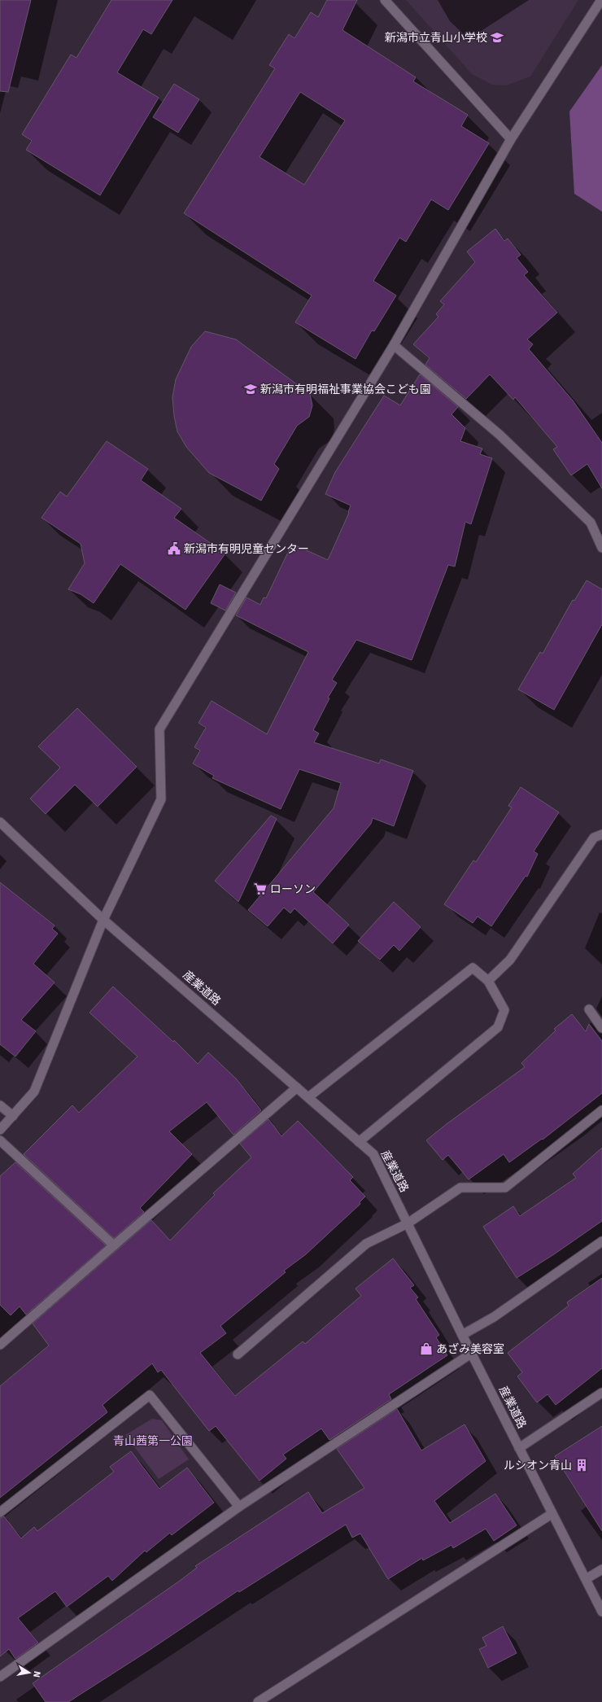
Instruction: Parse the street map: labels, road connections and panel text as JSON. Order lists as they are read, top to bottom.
{
  "streets": {
    "street": ["産業道路"]
  },
  "parks": ["青山茜第一公園"],
  "places": {
    "school or university": ["新潟市立青山小学校", "新潟市有明福祉事業協会こども園"],
    "public building": ["新潟市有明児童センター"],
    "supermarket": ["ローソン"],
    "shop": ["あざみ美容室"],
    "building": ["ルシオン青山"]
  },
  "north": "right"
}
